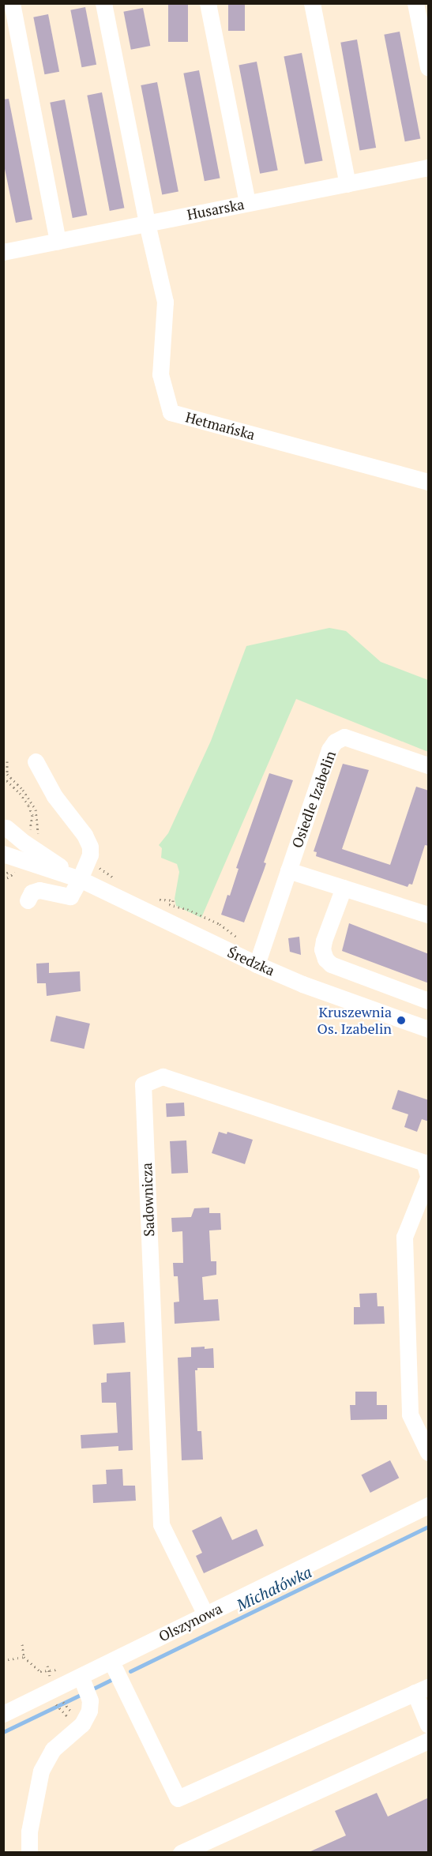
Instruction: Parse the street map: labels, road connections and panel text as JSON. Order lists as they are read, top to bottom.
{
  "streets": {
    "street": [
      "Husarska",
      "Hetmańska",
      "Osiedle Izabelin",
      "Średzka",
      "Sadownicza",
      "Olszynowa"
    ]
  },
  "crossings": [
    ["Husarska", "Hetmańska"],
    ["Osiedle Izabelin", "Średzka"],
    ["Sadownicza", "Olszynowa"]
  ],
  "water": ["Michałówka"],
  "places": ["Kruszewnia Os. Izabelin"]
}
